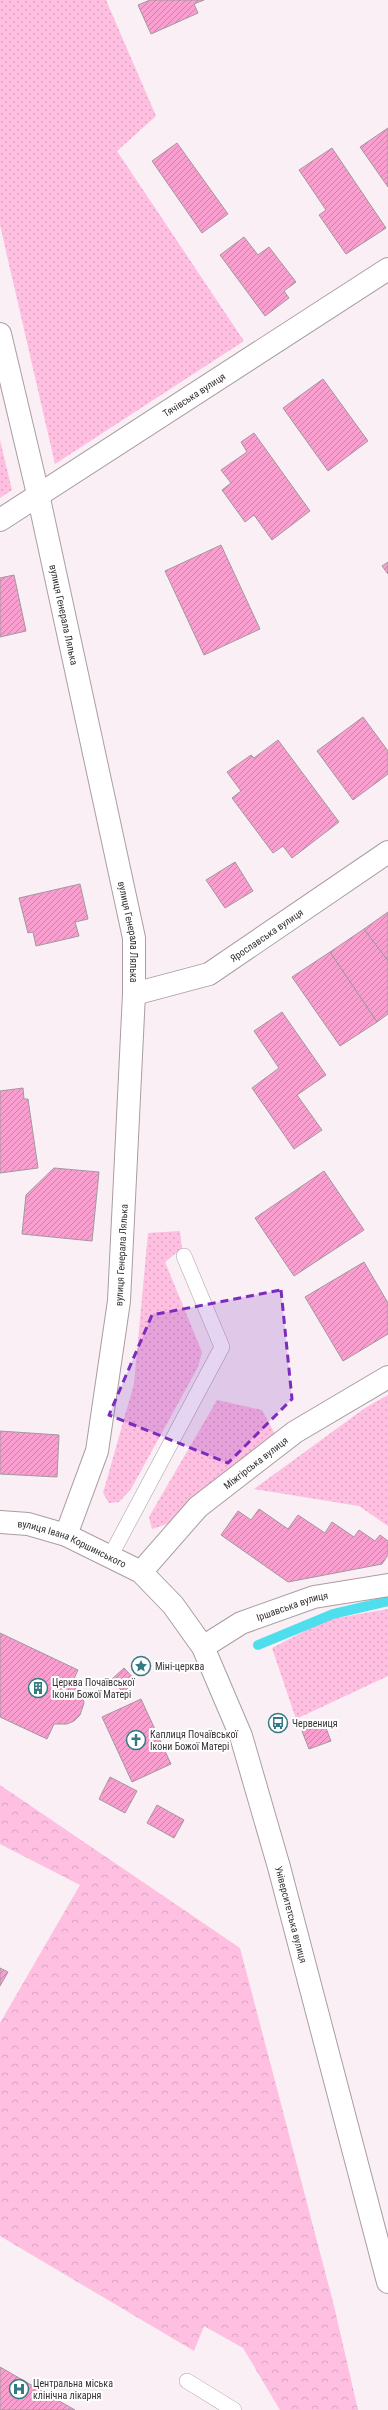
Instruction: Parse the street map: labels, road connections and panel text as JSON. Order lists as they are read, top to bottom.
{
  "streets": {
    "street": [
      "Тячівська вулиця",
      "вулиця Генерала Лялька",
      "Ярославська вулиця",
      "Міжгірська вулиця",
      "вулиця Івана Коршинського",
      "Іршавська вулиця",
      "Університетська вулиця"
    ]
  },
  "crossings": [
    ["Тячівська вулиця", "вулиця Генерала Лялька"],
    ["вулиця Генерала Лялька", "Ярославська вулиця"],
    ["вулиця Генерала Лялька", "вулиця Івана Коршинського"],
    ["Міжгірська вулиця", "вулиця Івана Коршинського"],
    ["Міжгірська вулиця", "Університетська вулиця"],
    ["вулиця Івана Коршинського", "Університетська вулиця"],
    ["Іршавська вулиця", "Університетська вулиця"]
  ],
  "places": {
    "place": ["Міні-церква"],
    "building": ["Церква Почаївської Ікони Божої Матері"],
    "bus stop": ["Червениця"],
    "church": ["Каплиця Почаївської Ікони Божої Матері"],
    "hospital": ["Центральна міська клінічна лікарня"]
  }
}
